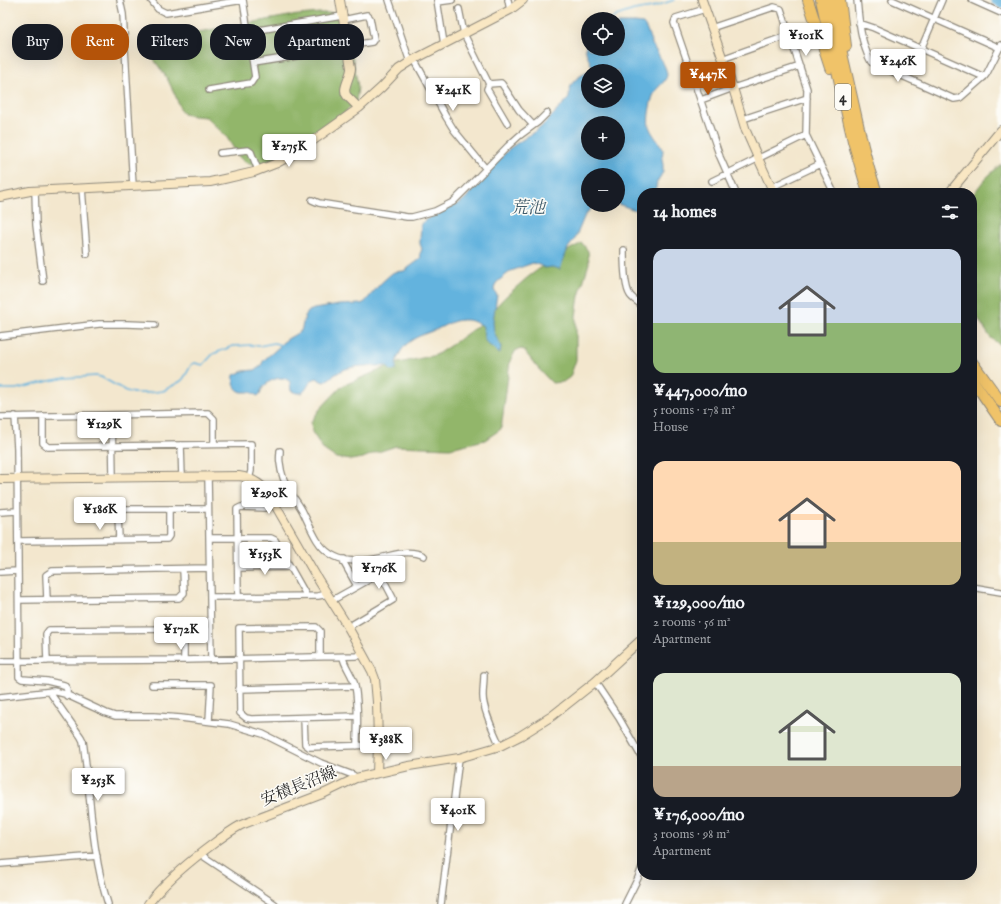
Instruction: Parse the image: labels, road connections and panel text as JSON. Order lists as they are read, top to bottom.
{
  "streets": {
    "highway": ["4"],
    "street": ["安積長沼線"]
  },
  "water": ["荒池"],
  "page": {
    "map_buttons": ["+", "−"],
    "price": [
      "¥101K",
      "¥246K",
      "¥447K",
      "¥241K",
      "¥275K",
      "¥129K",
      "¥290K",
      "¥186K",
      "¥153K",
      "¥176K",
      "¥172K",
      "¥388K",
      "¥253K",
      "¥401K"
    ],
    "chip": [
      "Buy",
      "Rent",
      "Filters",
      "New",
      "Apartment"
    ],
    "heading": "14 homes",
    "list": [
      {
        "name": "¥447,000/mo",
        "note": "5 rooms · 178 m² · House"
      },
      {
        "name": "¥129,000/mo",
        "note": "2 rooms · 56 m² · Apartment"
      },
      {
        "name": "¥176,000/mo",
        "note": "3 rooms · 98 m² · Apartment"
      }
    ]
  }
}
